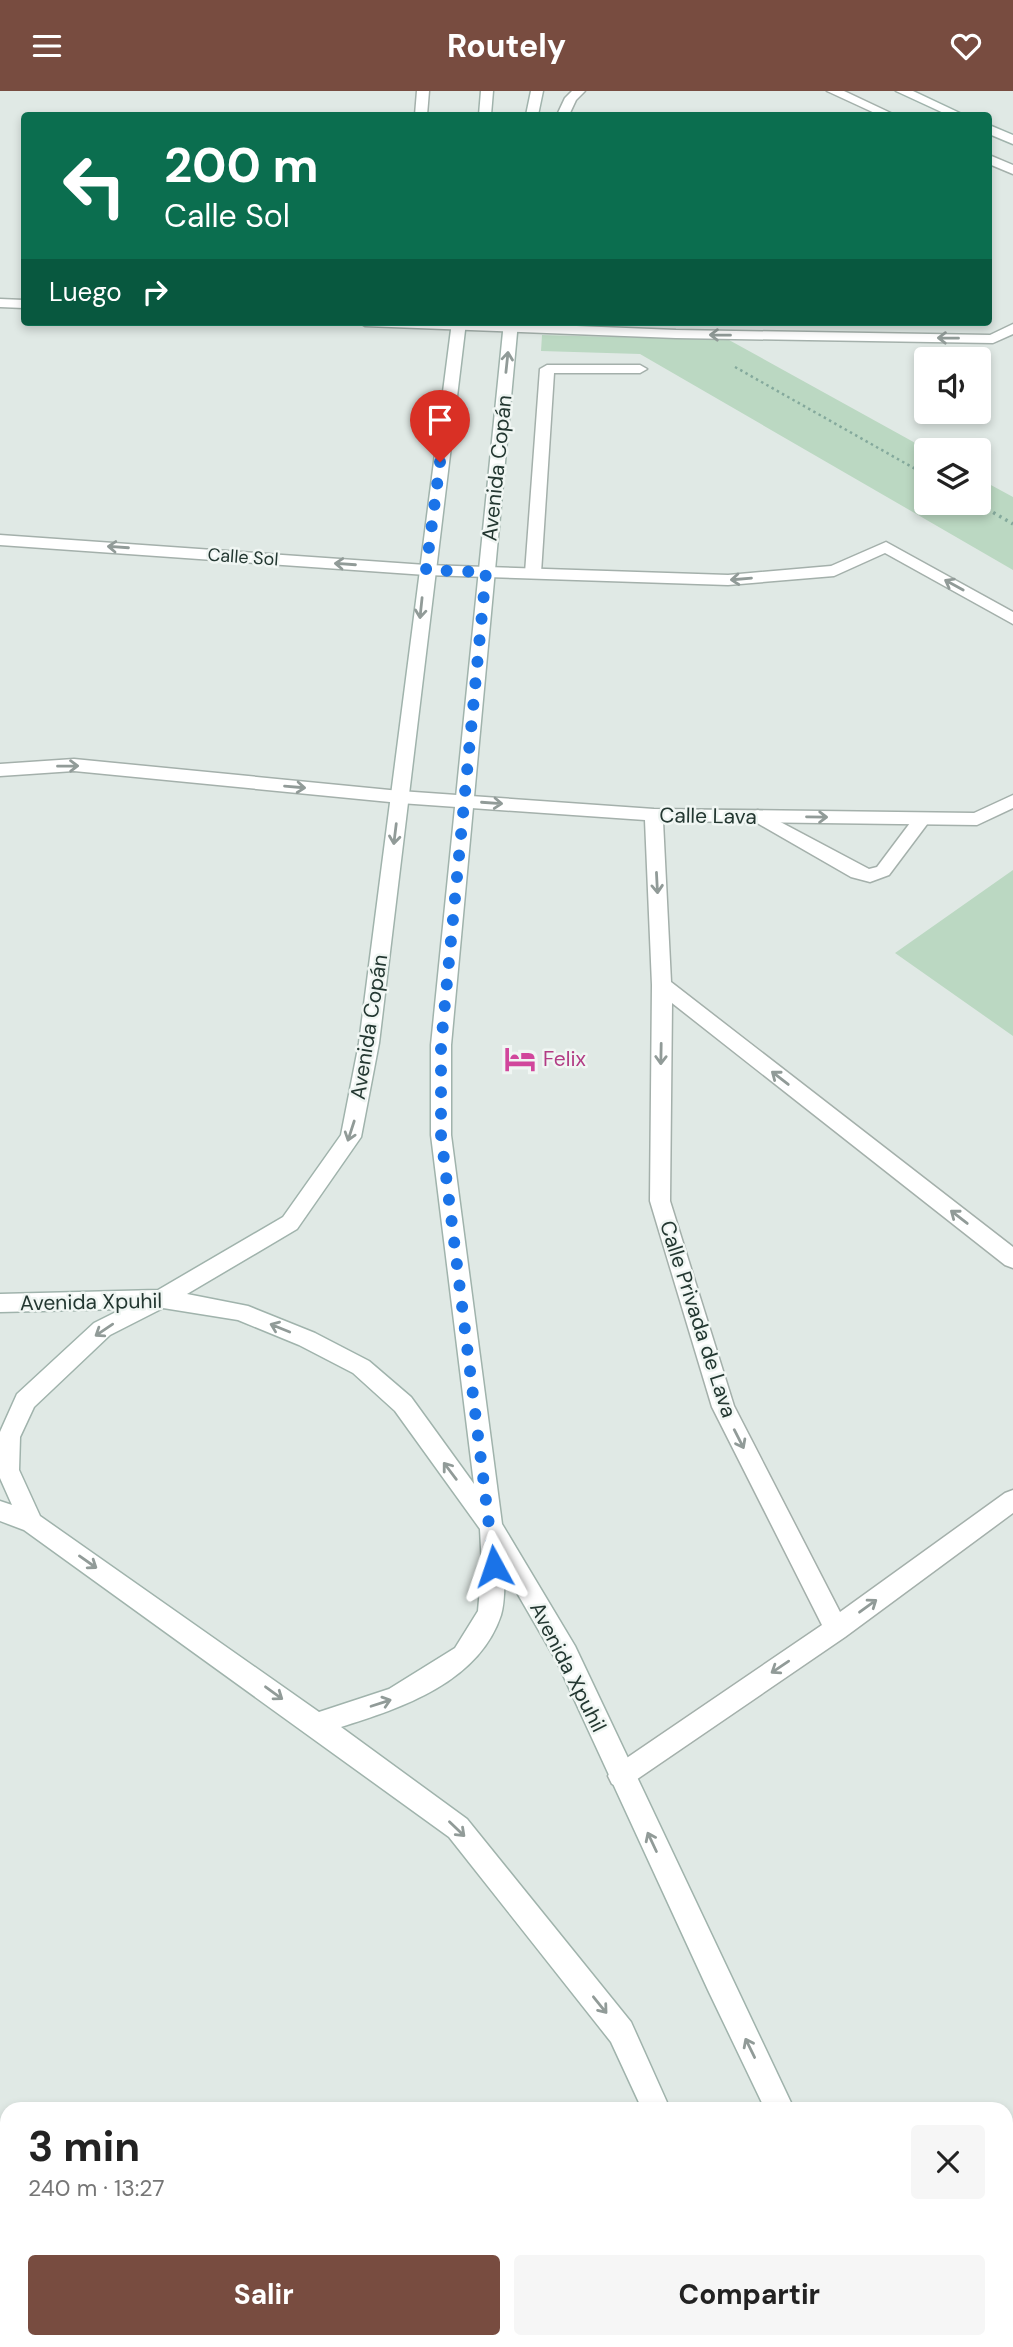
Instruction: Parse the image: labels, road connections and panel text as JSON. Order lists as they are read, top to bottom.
{
  "streets": {
    "street": [
      "Avenida Copán",
      "Calle Sol",
      "Calle Lava",
      "Avenida Xpuhil",
      "Calle Privada de Lava"
    ]
  },
  "crossings": [
    ["Avenida Copán", "Calle Sol"],
    ["Avenida Copán", "Calle Lava"],
    ["Avenida Copán", "Avenida Xpuhil"],
    ["Calle Lava", "Calle Privada de Lava"]
  ],
  "one_way": ["Calle Sol", "Calle Lava", "Calle Privada de Lava"],
  "places": {
    "hotel": ["Felix"]
  },
  "page": {
    "header": "Routely",
    "turn": ["200 m", "Calle Sol"],
    "then": "Luego",
    "heading": ["3 min", "240 m · 13:27"],
    "buttons": ["Salir", "Compartir"]
  }
}
